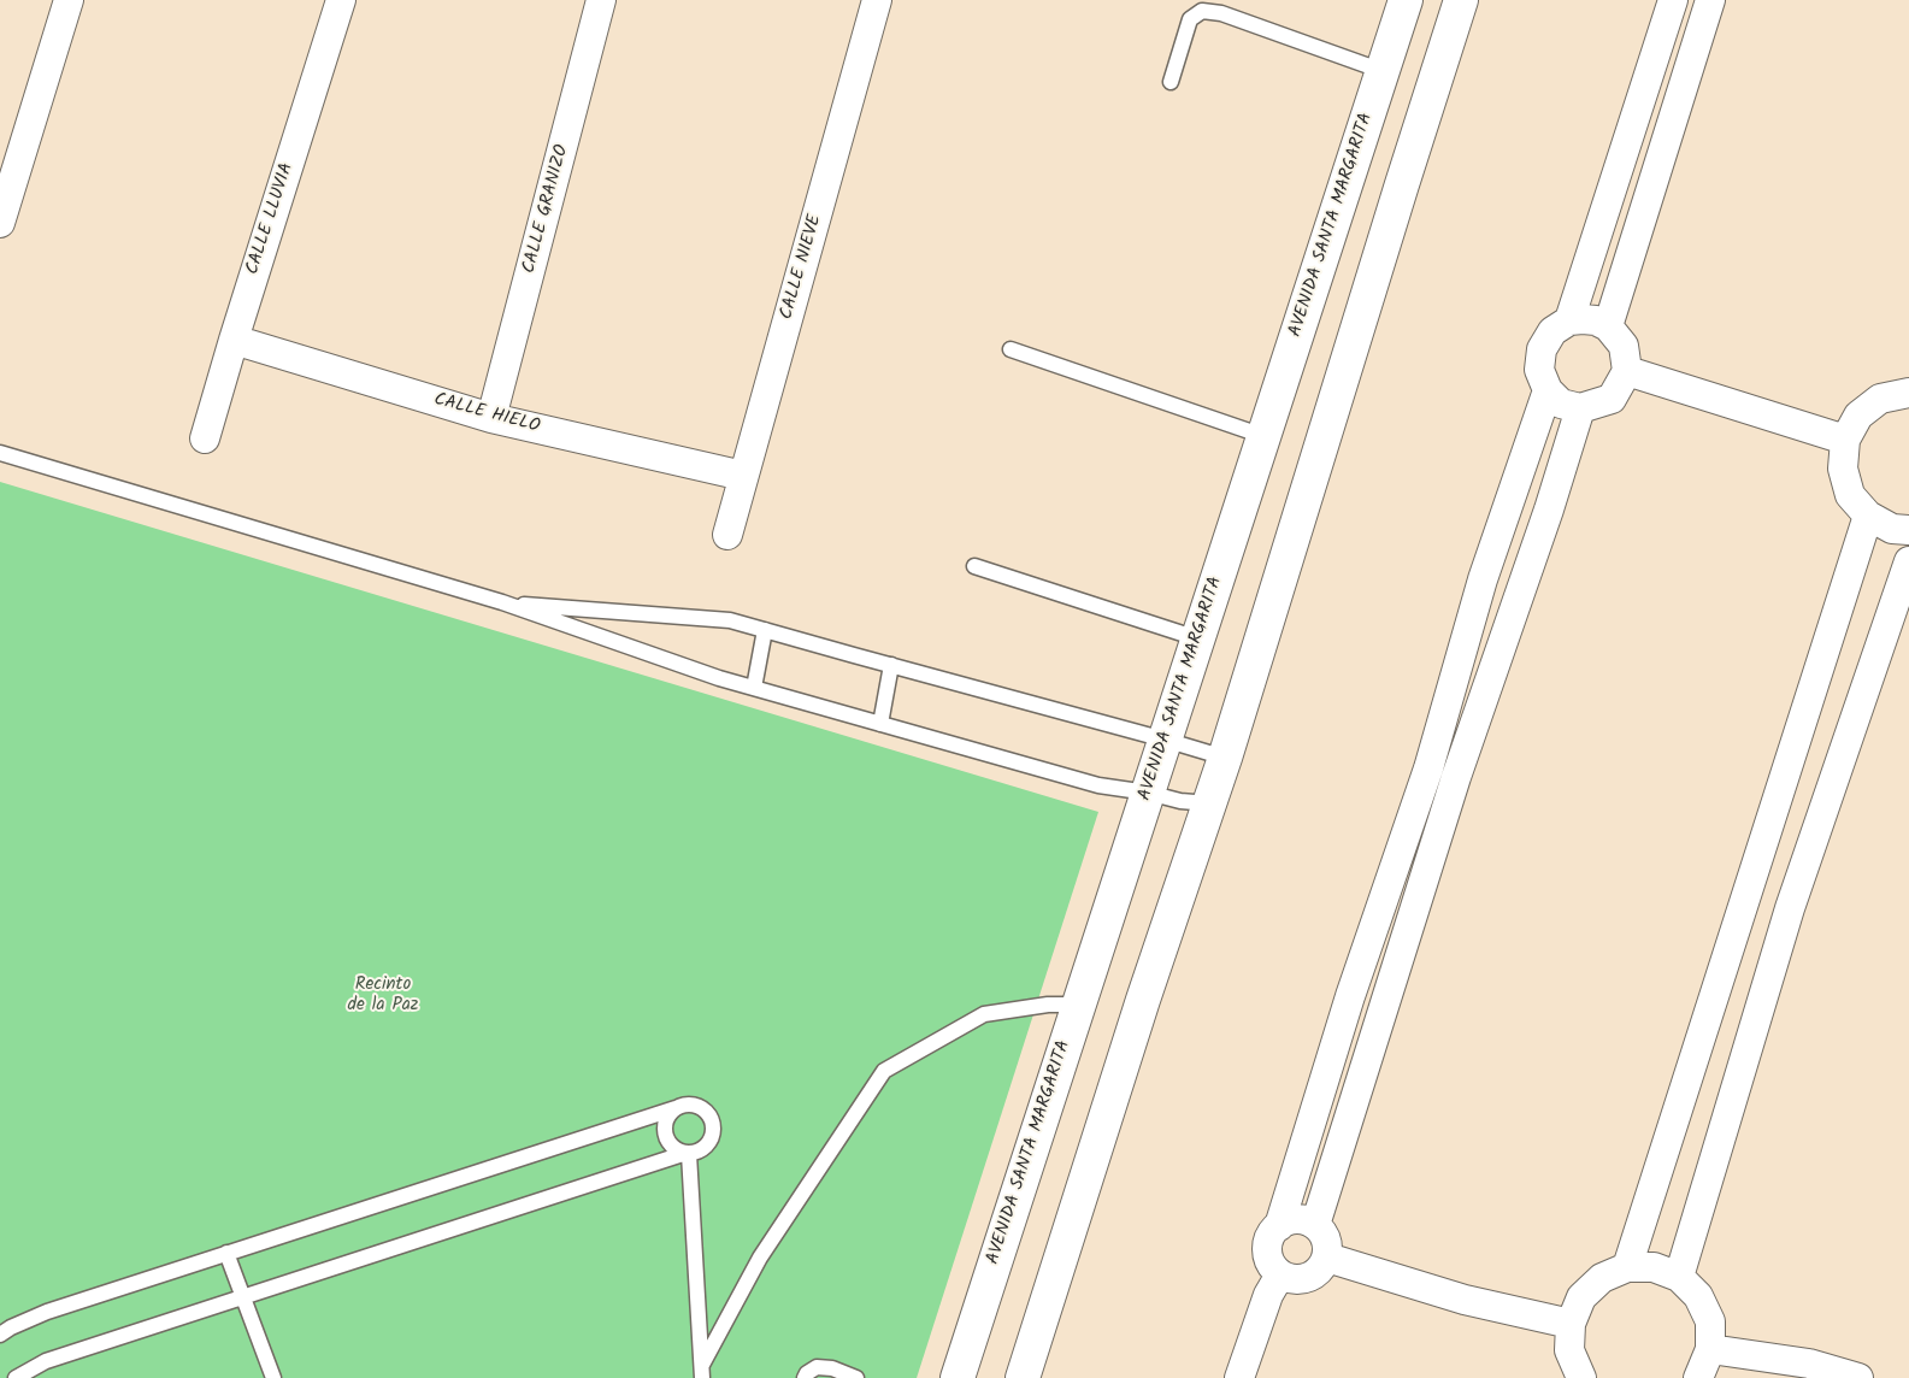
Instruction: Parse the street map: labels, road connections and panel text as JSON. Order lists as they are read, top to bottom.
{
  "streets": {
    "main road": ["AVENIDA SANTA MARGARITA"],
    "street": [
      "CALLE GRANIZO",
      "CALLE LLUVIA",
      "CALLE NIEVE",
      "CALLE HIELO"
    ]
  },
  "crossings": [
    ["CALLE GRANIZO", "CALLE HIELO"],
    ["CALLE LLUVIA", "CALLE HIELO"],
    ["CALLE NIEVE", "CALLE HIELO"]
  ],
  "parks": ["Recinto de la Paz"]
}
